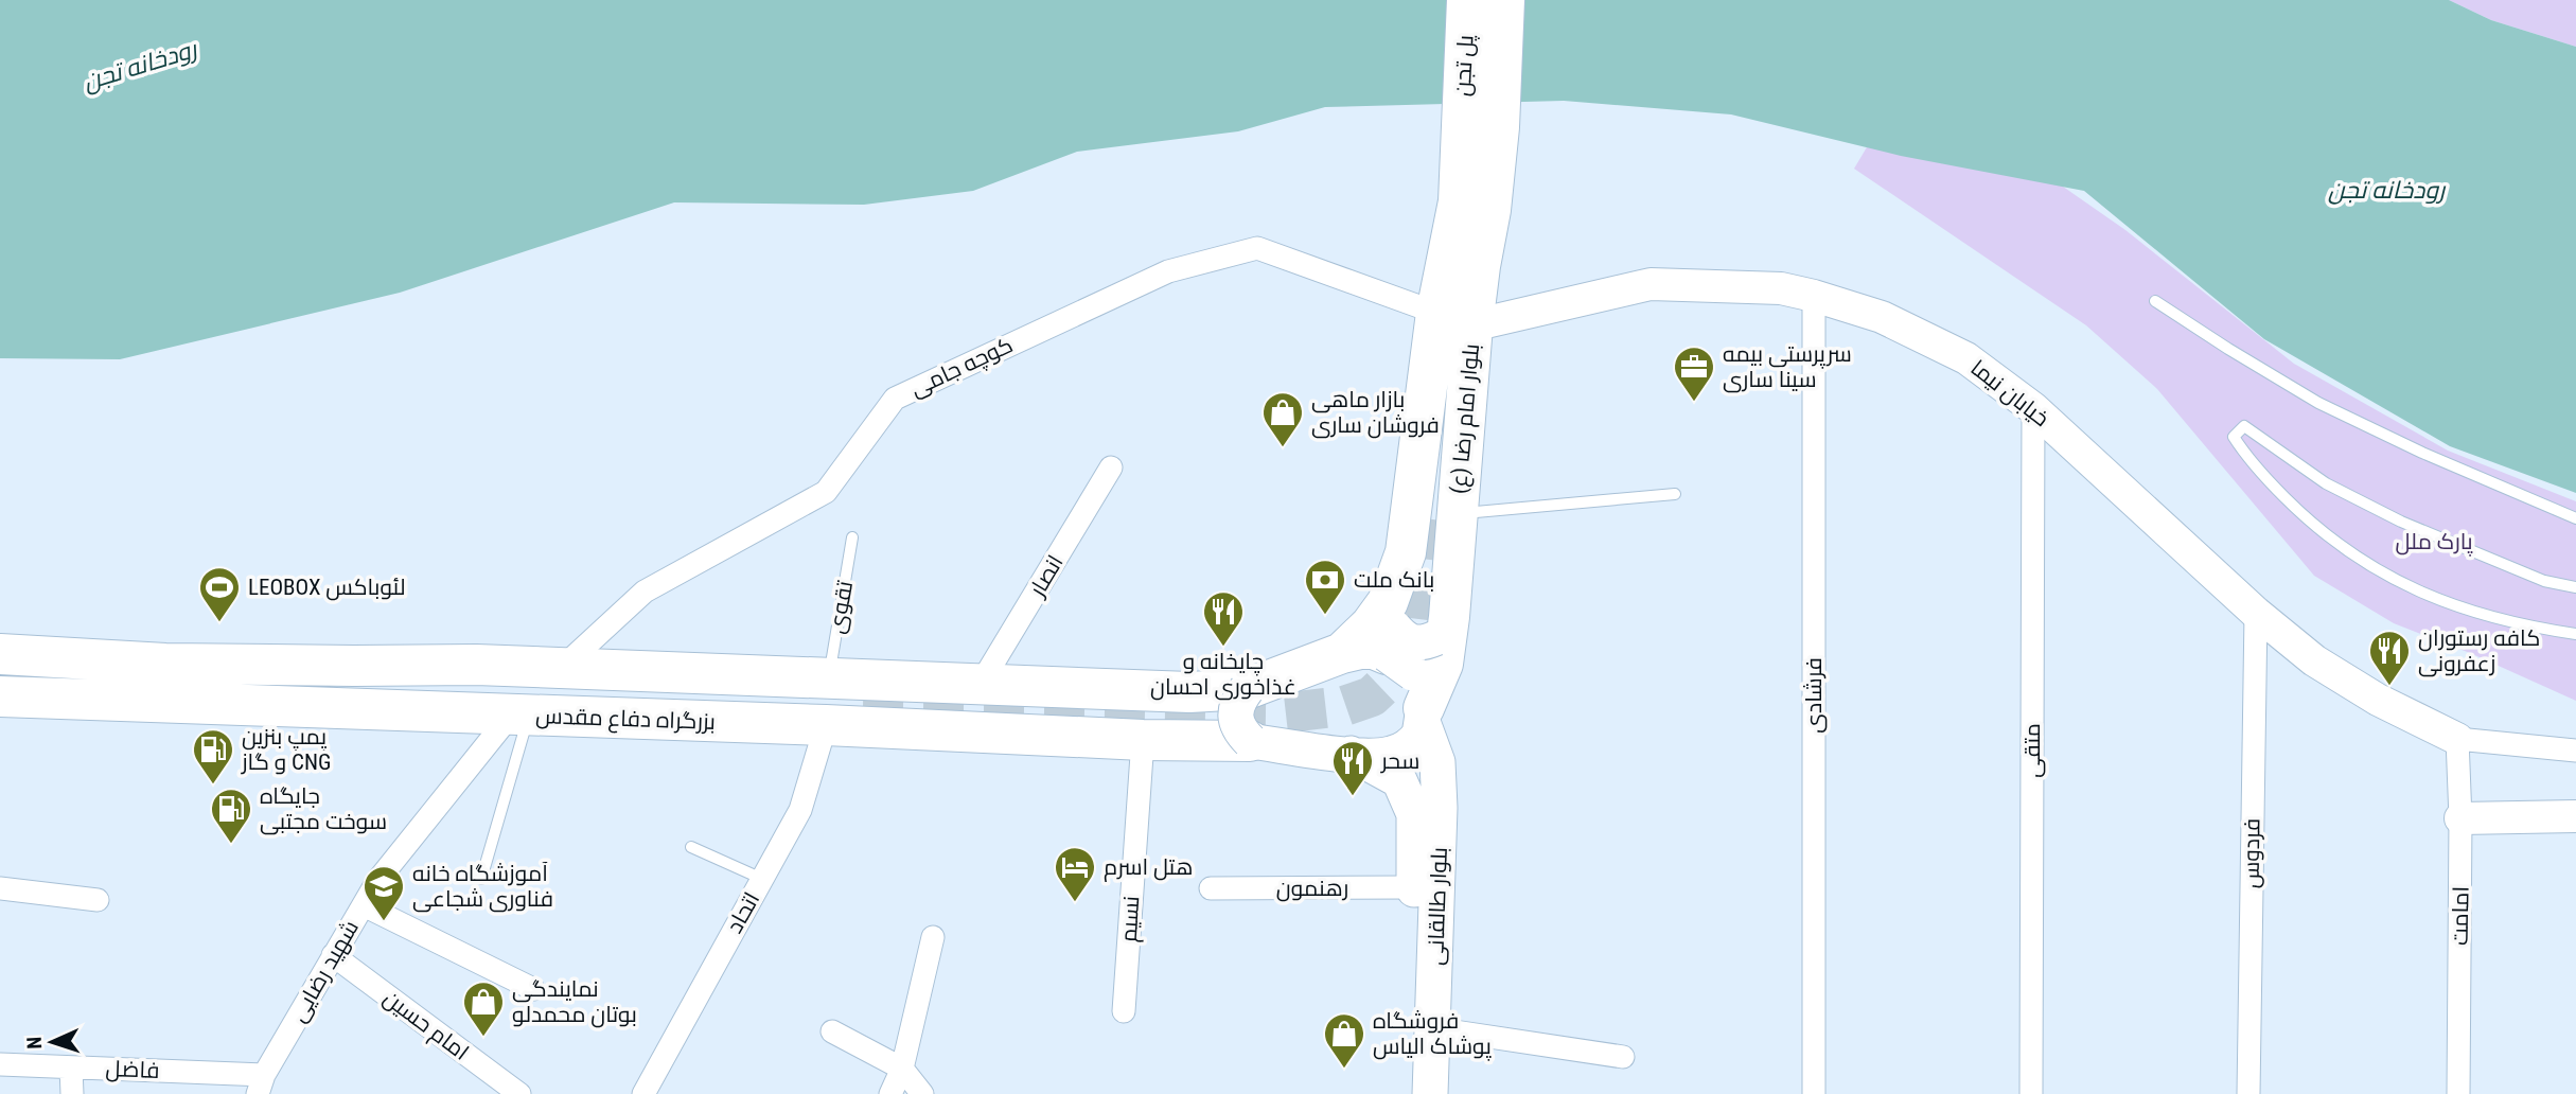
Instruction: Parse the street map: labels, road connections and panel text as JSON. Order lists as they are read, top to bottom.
{
  "streets": {
    "highway": ["پل تجن", "بلوار امام رضا (ع)", "بزرگراه دفاع مقدس"],
    "main road": ["بلوار طالقانی"],
    "street": [
      "کوچه جامی",
      "خیابان نیما",
      "انصار",
      "فرشادی",
      "متقی",
      "فردوس",
      "رهنمون",
      "اتحاد",
      "امامت",
      "نسیم",
      "شهید رضایی",
      "امام حسین",
      "فاضل"
    ],
    "lane": ["تقوی"]
  },
  "crossings": [
    ["پل تجن", "بلوار امام رضا (ع)"],
    ["کوچه جامی", "خیابان نیما"],
    ["کوچه جامی", "بلوار امام رضا (ع)"],
    ["کوچه جامی", "بزرگراه دفاع مقدس"],
    ["خیابان نیما", "بلوار امام رضا (ع)"],
    ["خیابان نیما", "فرشادی"],
    ["خیابان نیما", "متقی"],
    ["خیابان نیما", "فردوس"],
    ["خیابان نیما", "امامت"],
    ["بلوار امام رضا (ع)", "بلوار طالقانی"],
    ["انصار", "بزرگراه دفاع مقدس"],
    ["تقوی", "بزرگراه دفاع مقدس"],
    ["تقوی", "اتحاد"],
    ["بزرگراه دفاع مقدس", "اتحاد"],
    ["بزرگراه دفاع مقدس", "نسیم"],
    ["بزرگراه دفاع مقدس", "شهید رضایی"],
    ["رهنمون", "بلوار طالقانی"],
    ["شهید رضایی", "امام حسین"],
    ["شهید رضایی", "فاضل"]
  ],
  "water": ["رودخانه تجن"],
  "parks": ["پارک ملل"],
  "places": {
    "office": ["سرپرستی بیمه سینا ساری"],
    "shop": ["بازار ماهی فروشان ساری", "نمایندگی بوتان محمدلو", "فروشگاه پوشاک الیاس"],
    "bank": ["بانک ملت"],
    "sports": ["LEOBOX لئوباکس"],
    "restaurant": ["چایخانه و غذاخوری احسان", "کافه رستوران زعفرونی", "سحر"],
    "fuel station": ["پمپ بنزین و گاز CNG", "جایگاه سوخت مجتبی"],
    "hotel": ["هتل اسرم"],
    "school or university": ["آموزشگاه خانه فناوری شجاعی"]
  },
  "north": "left"
}
